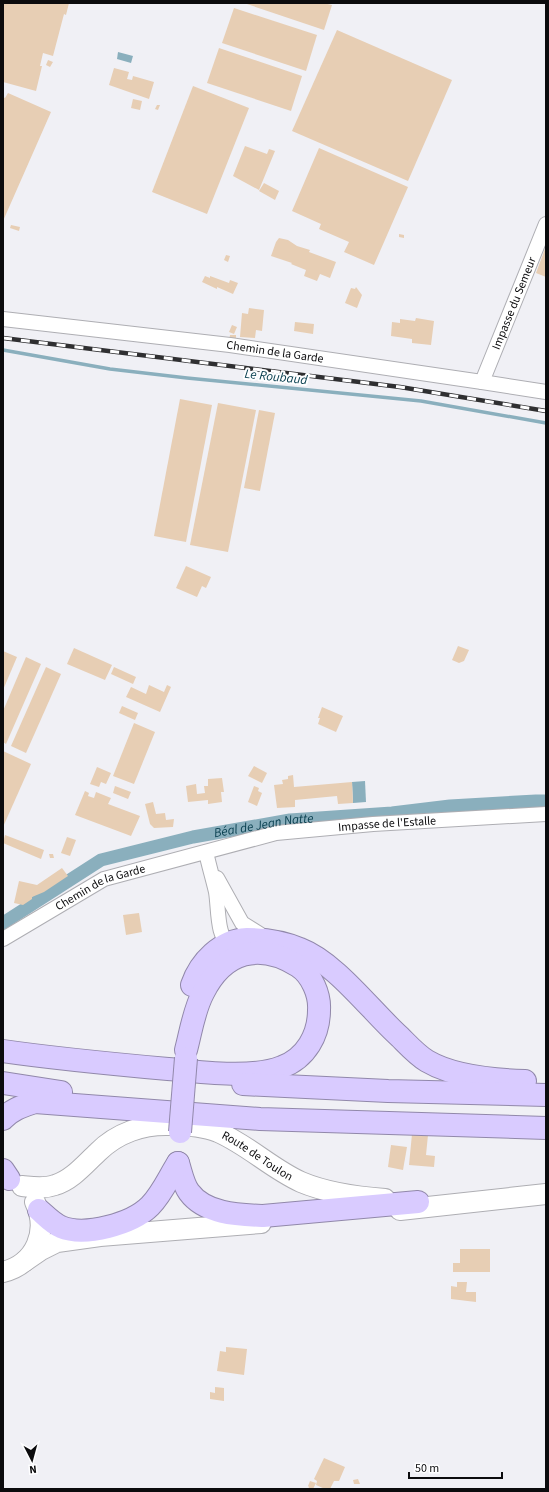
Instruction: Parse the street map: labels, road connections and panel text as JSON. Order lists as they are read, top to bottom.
{
  "streets": {
    "main road": ["Route de Toulon"],
    "street": ["Impasse du Semeur", "Chemin de la Garde", "Impasse de l'Estalle"]
  },
  "crossings": [
    ["Impasse du Semeur", "Chemin de la Garde"],
    ["Chemin de la Garde", "Impasse de l'Estalle"]
  ],
  "water": ["Le Roubaud", "Béal de Jean Natte"],
  "scale_bar": "50 m",
  "north": "bottom"
}
